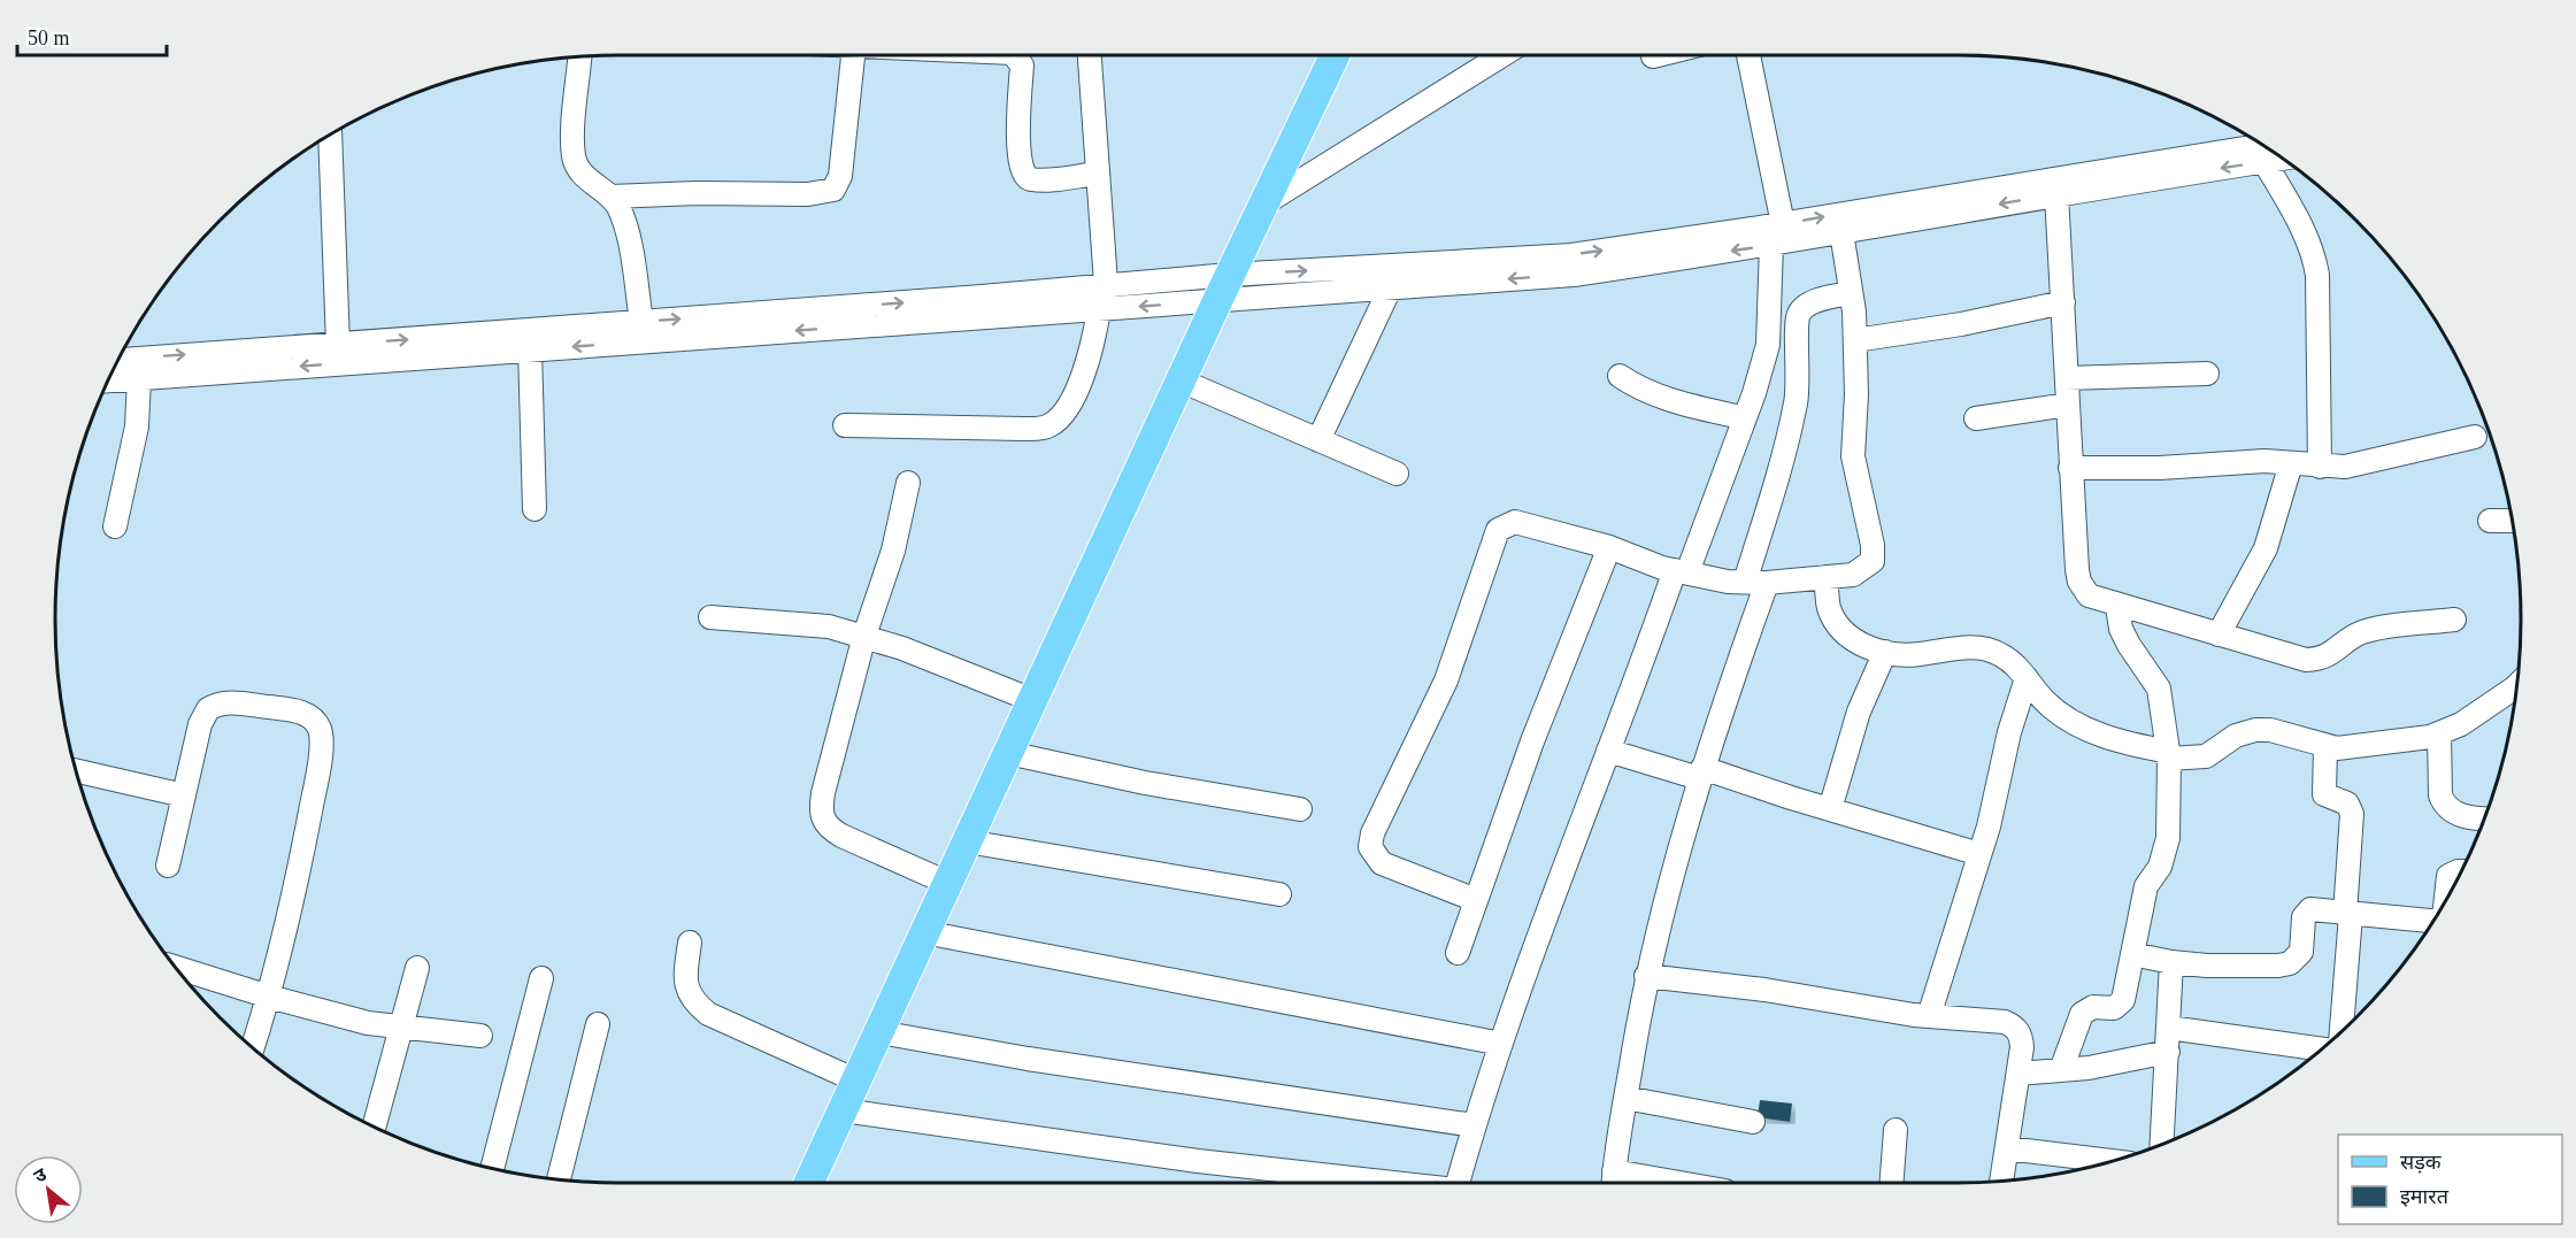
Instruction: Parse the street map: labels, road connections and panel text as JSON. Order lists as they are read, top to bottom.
{
  "legend": ["सड़क", "इमारत"],
  "scale_bar": "50 m",
  "north": "top left"
}
